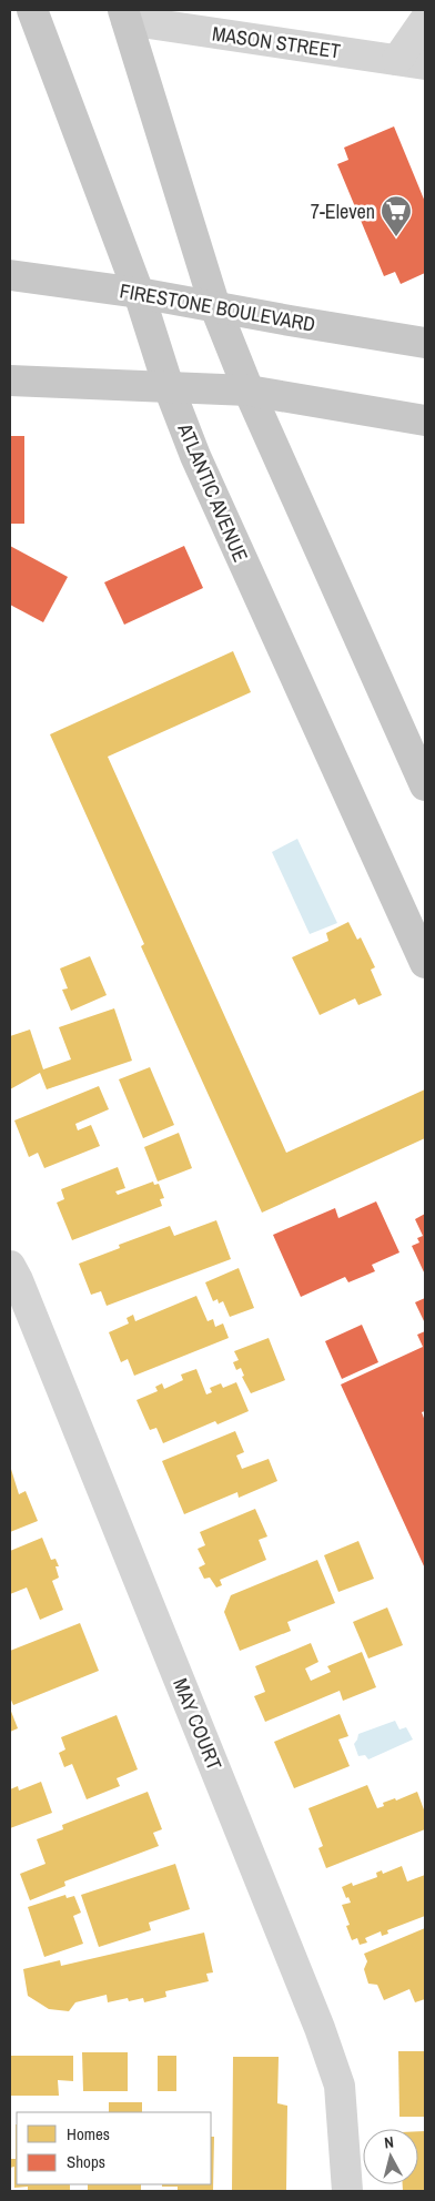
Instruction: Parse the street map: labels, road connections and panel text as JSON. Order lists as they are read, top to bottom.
{
  "streets": {
    "main road": ["FIRESTONE BOULEVARD", "ATLANTIC AVENUE"],
    "street": ["MASON STREET", "MAY COURT"]
  },
  "crossings": [
    ["FIRESTONE BOULEVARD", "ATLANTIC AVENUE"]
  ],
  "places": {
    "supermarket": ["7-Eleven"]
  },
  "legend": ["Homes", "Shops"],
  "north": "top"
}
